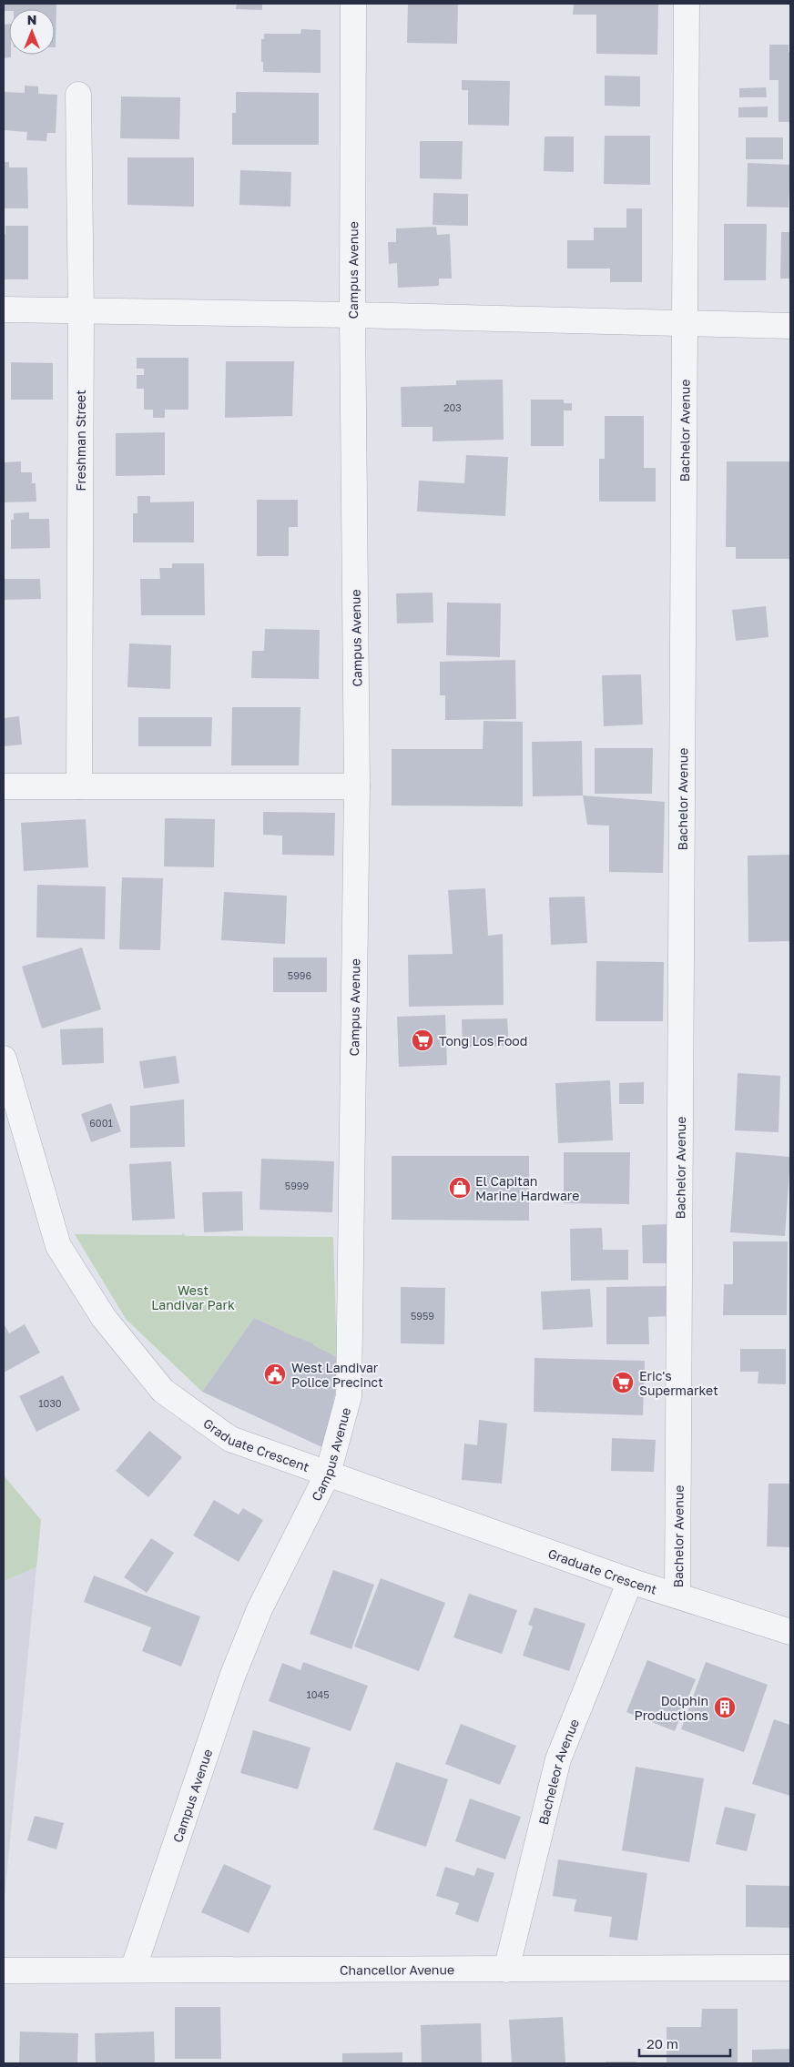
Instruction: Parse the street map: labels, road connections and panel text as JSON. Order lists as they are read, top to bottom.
{
  "streets": {
    "street": [
      "Campus Avenue",
      "Bachelor Avenue",
      "Freshman Street",
      "Graduate Crescent",
      "Bacheleor Avenue",
      "Chancellor Avenue"
    ]
  },
  "crossings": [
    ["Campus Avenue", "Graduate Crescent"],
    ["Campus Avenue", "Chancellor Avenue"],
    ["Bachelor Avenue", "Graduate Crescent"],
    ["Graduate Crescent", "Bacheleor Avenue"],
    ["Bacheleor Avenue", "Chancellor Avenue"]
  ],
  "parks": ["West Landivar Park"],
  "places": {
    "supermarket": ["Tong Los Food", "Eric's Supermarket"],
    "shop": ["El Capitan Marine Hardware"],
    "public building": ["West Landivar Police Precinct"],
    "building": ["Dolphin Productions"]
  },
  "house_numbers": [
    "203",
    "5996",
    "6001",
    "5999",
    "5959",
    "1030",
    "1045"
  ],
  "scale_bar": "20 m",
  "north": "top"
}
